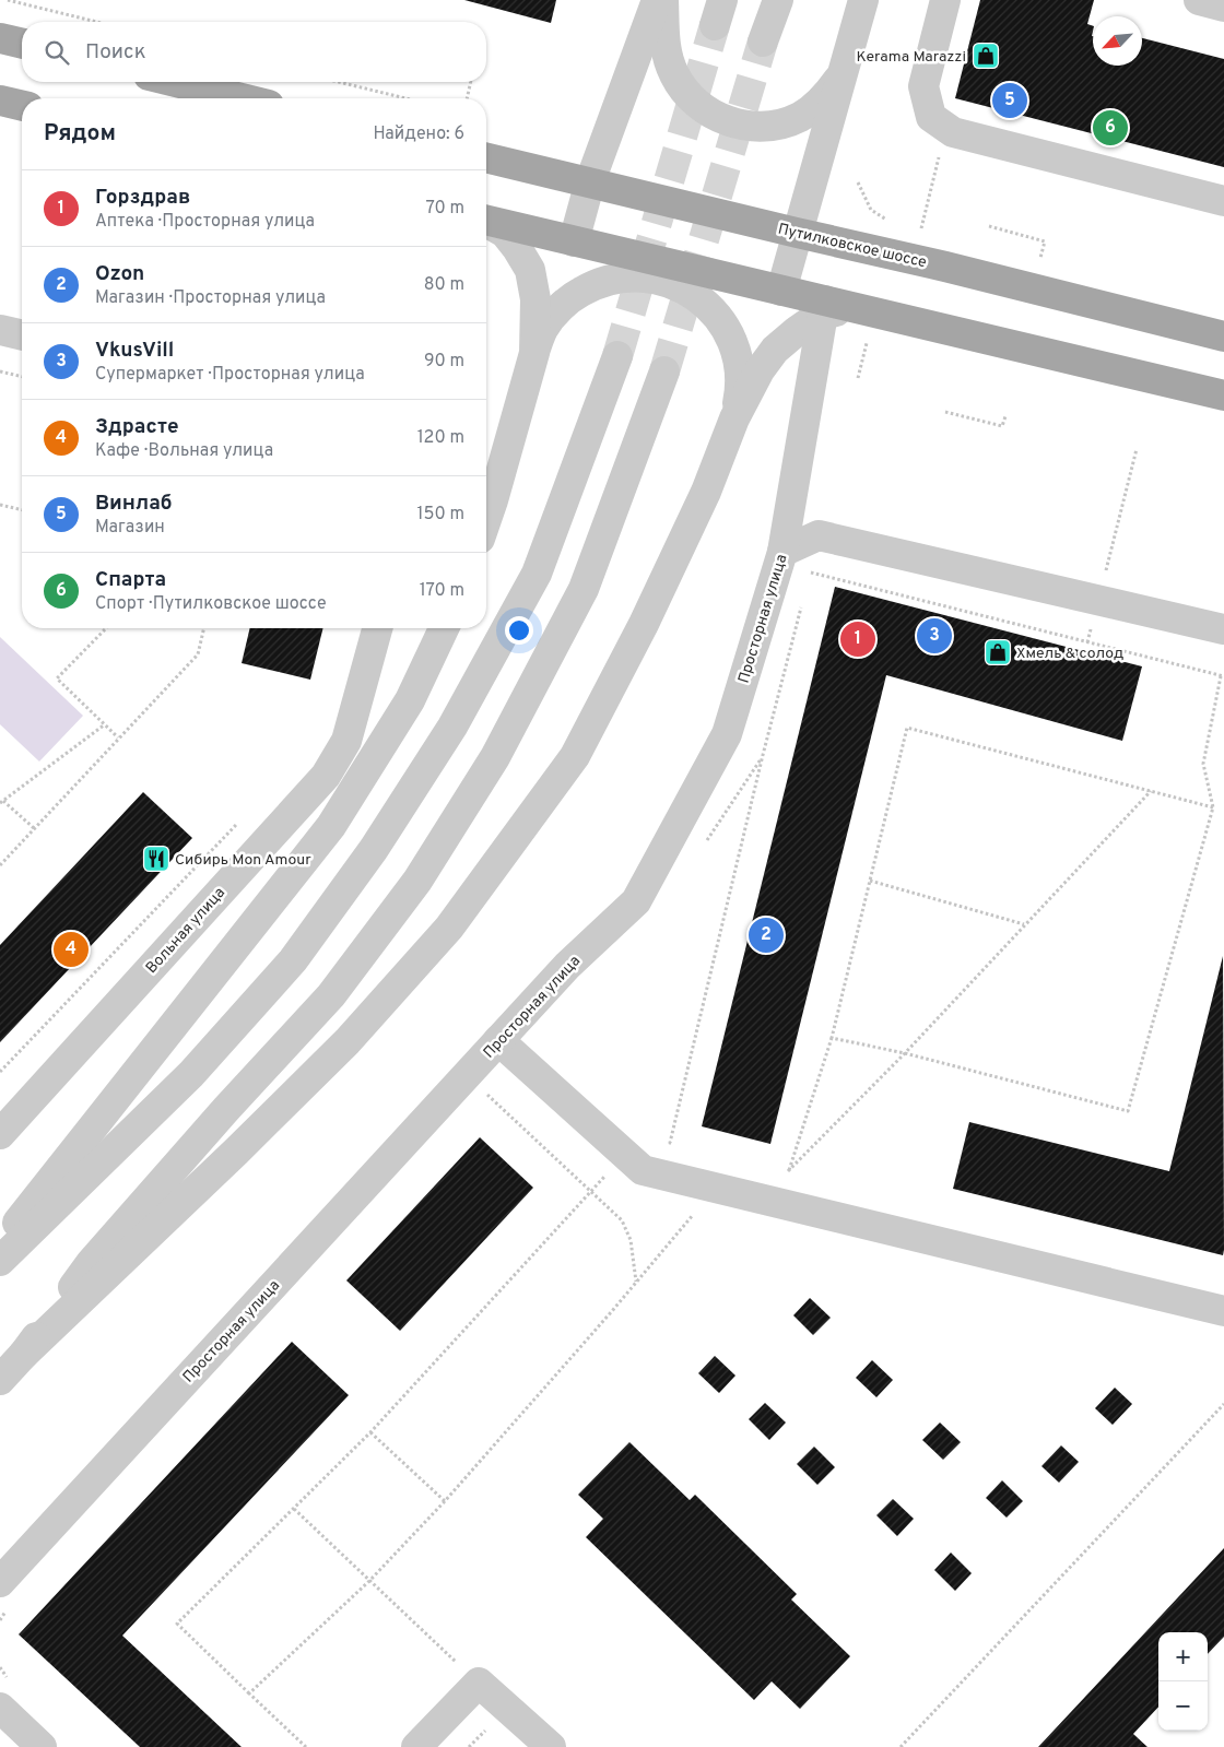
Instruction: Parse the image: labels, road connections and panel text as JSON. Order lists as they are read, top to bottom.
{
  "streets": {
    "main road": ["Путилковское шоссе"],
    "street": ["Просторная улица", "Вольная улица"]
  },
  "places": {
    "shop": ["Kerama Marazzi", "Хмель & солод"],
    "restaurant": ["Сибирь Mon Amour"]
  },
  "north": "bottom left",
  "page": {
    "search": "Поиск",
    "pins": [
      "5",
      "6",
      "3",
      "1",
      "2",
      "4"
    ],
    "heading": ["Рядом", "Найдено: 6"],
    "list": [
      {
        "mark": "1",
        "name": "Горздрав",
        "note": "Аптека · Просторная улица",
        "value": "70 m"
      },
      {
        "mark": "2",
        "name": "Ozon",
        "note": "Магазин · Просторная улица",
        "value": "80 m"
      },
      {
        "mark": "3",
        "name": "VkusVill",
        "note": "Супермаркет · Просторная улица",
        "value": "90 m"
      },
      {
        "mark": "4",
        "name": "Здрасте",
        "note": "Кафе · Вольная улица",
        "value": "120 m"
      },
      {
        "mark": "5",
        "name": "Винлаб",
        "note": "Магазин",
        "value": "150 m"
      },
      {
        "mark": "6",
        "name": "Спарта",
        "note": "Спорт · Путилковское шоссе",
        "value": "170 m"
      }
    ],
    "map_buttons": ["+", "−"]
  }
}
